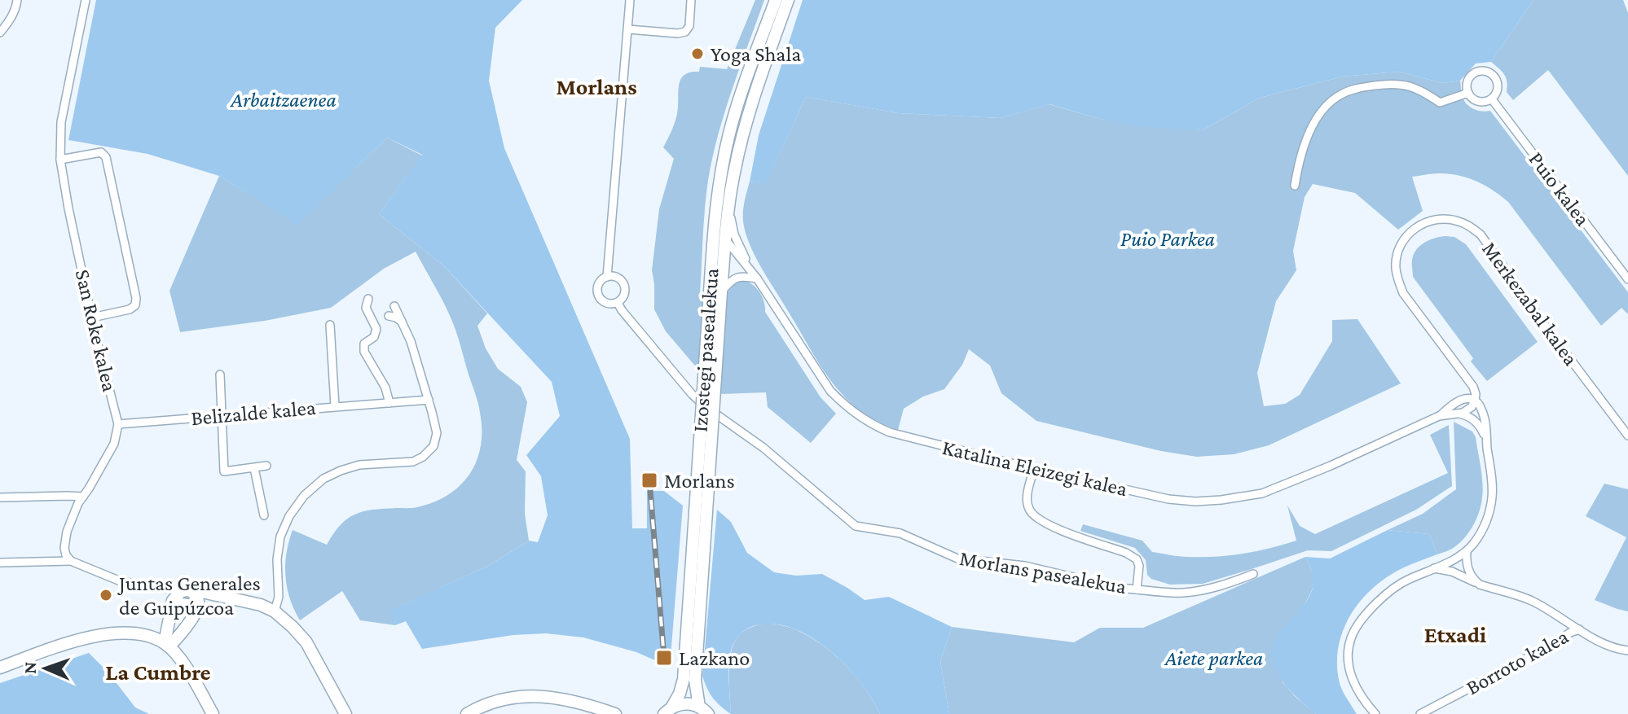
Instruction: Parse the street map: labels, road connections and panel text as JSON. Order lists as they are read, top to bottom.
{
  "streets": {
    "main road": ["Izostegi pasealekua"],
    "street": [
      "Puio kalea",
      "Merkezabal kalea",
      "San Roke kalea",
      "Belizalde kalea",
      "Katalina Eleizegi kalea",
      "Morlans pasealekua",
      "Borroto kalea"
    ]
  },
  "crossings": [
    ["San Roke kalea", "Belizalde kalea"],
    ["Izostegi pasealekua", "Katalina Eleizegi kalea"],
    ["Katalina Eleizegi kalea", "Morlans pasealekua"]
  ],
  "districts": ["Morlans", "Etxadi", "La Cumbre"],
  "parks": ["Arbaitzaenea", "Puio Parkea", "Aiete parkea"],
  "places": {
    "other": ["Yoga Shala", "Juntas Generales de Guipúzcoa"],
    "transit": ["Morlans", "Lazkano"]
  },
  "north": "left"
}
